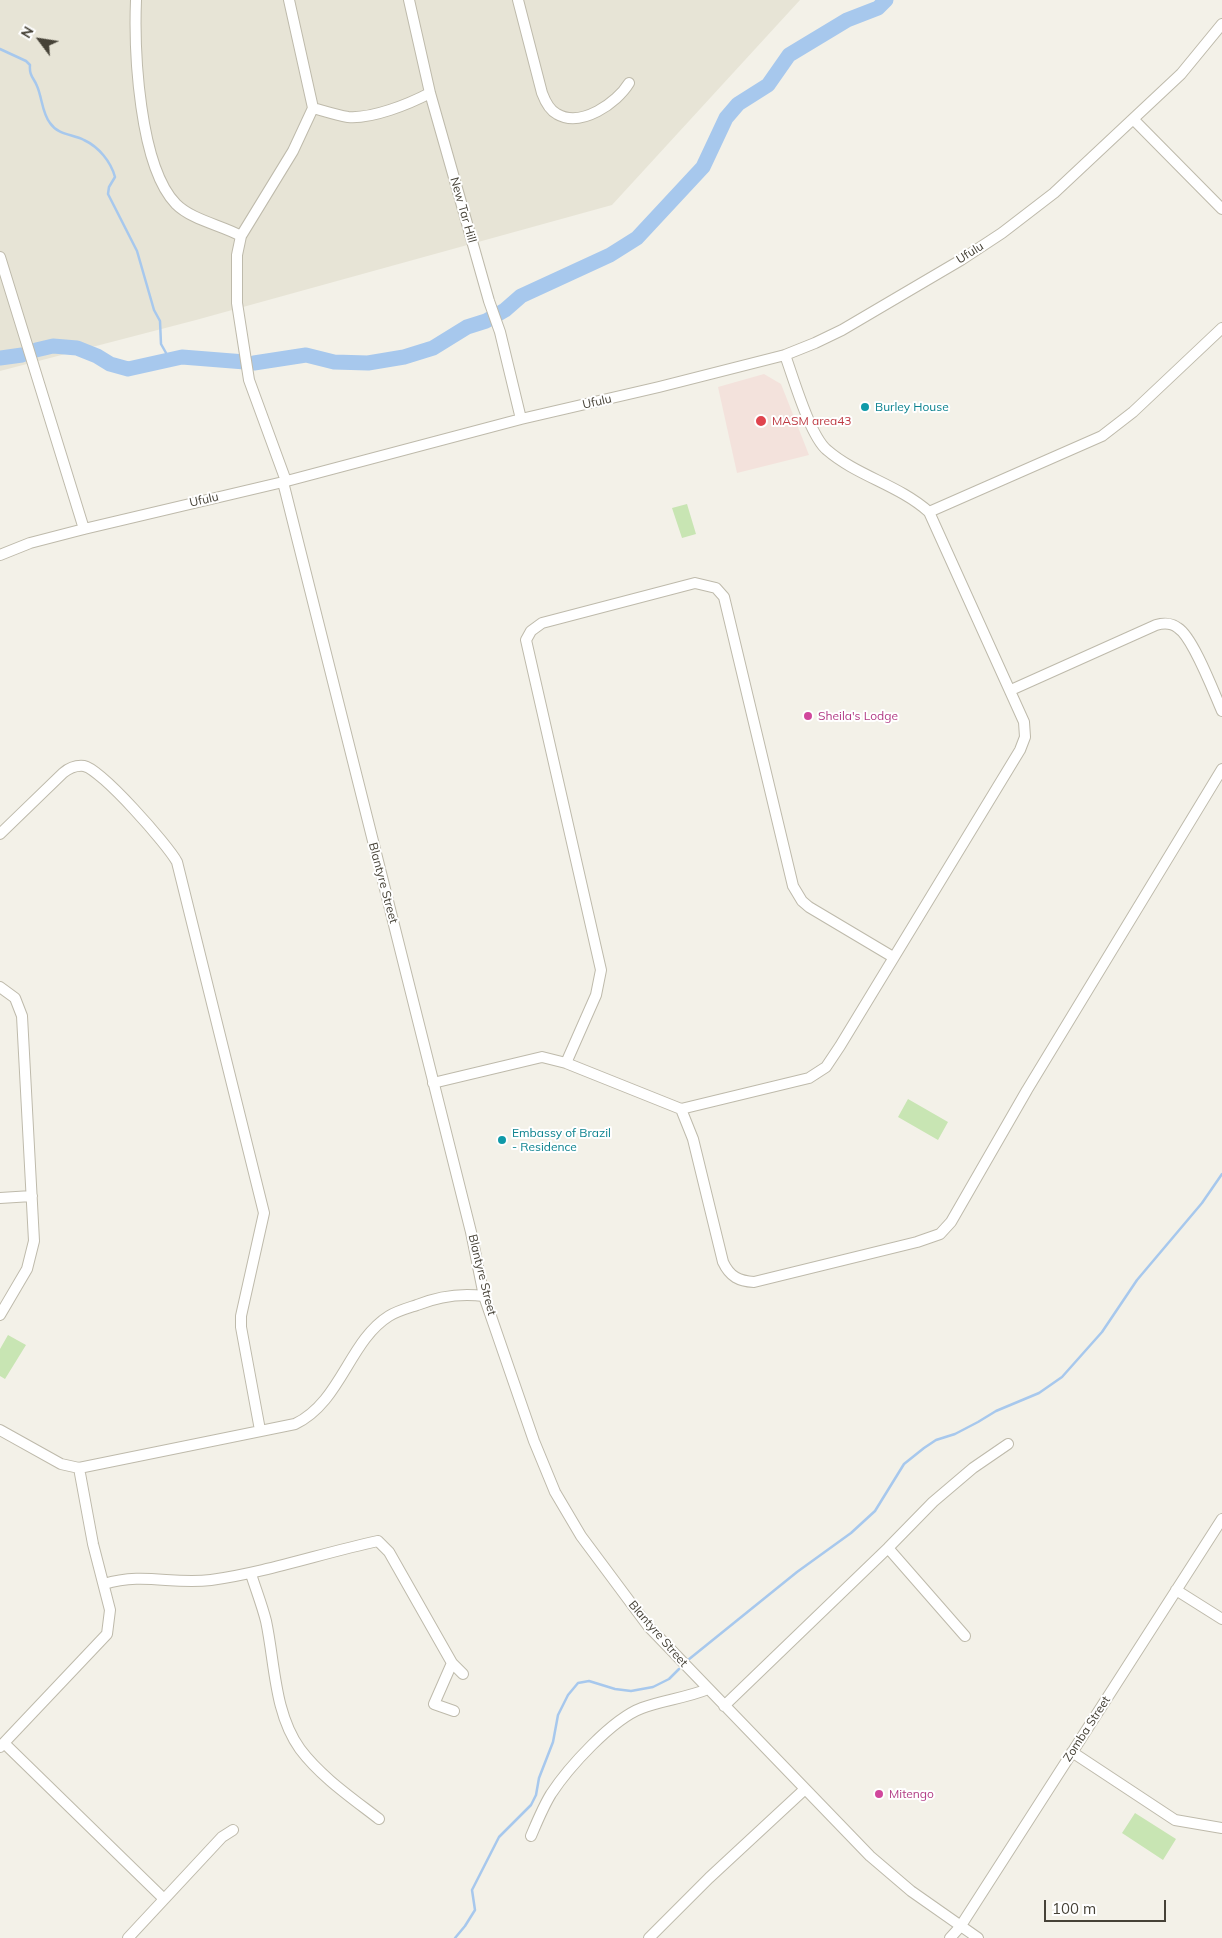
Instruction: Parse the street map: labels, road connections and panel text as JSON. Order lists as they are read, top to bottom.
{
  "streets": {
    "street": [
      "New Tar Hill",
      "Ufulu",
      "Blantyre Street",
      "Zomba Street"
    ]
  },
  "crossings": [
    ["New Tar Hill", "Ufulu"],
    ["Ufulu", "Blantyre Street"],
    ["Blantyre Street", "Zomba Street"]
  ],
  "places": [
    "Burley House",
    "MASM area43",
    "Sheila's Lodge",
    "Embassy of Brazil - Residence",
    "Mitengo"
  ],
  "scale_bar": "100 m",
  "north": "top left"
}
